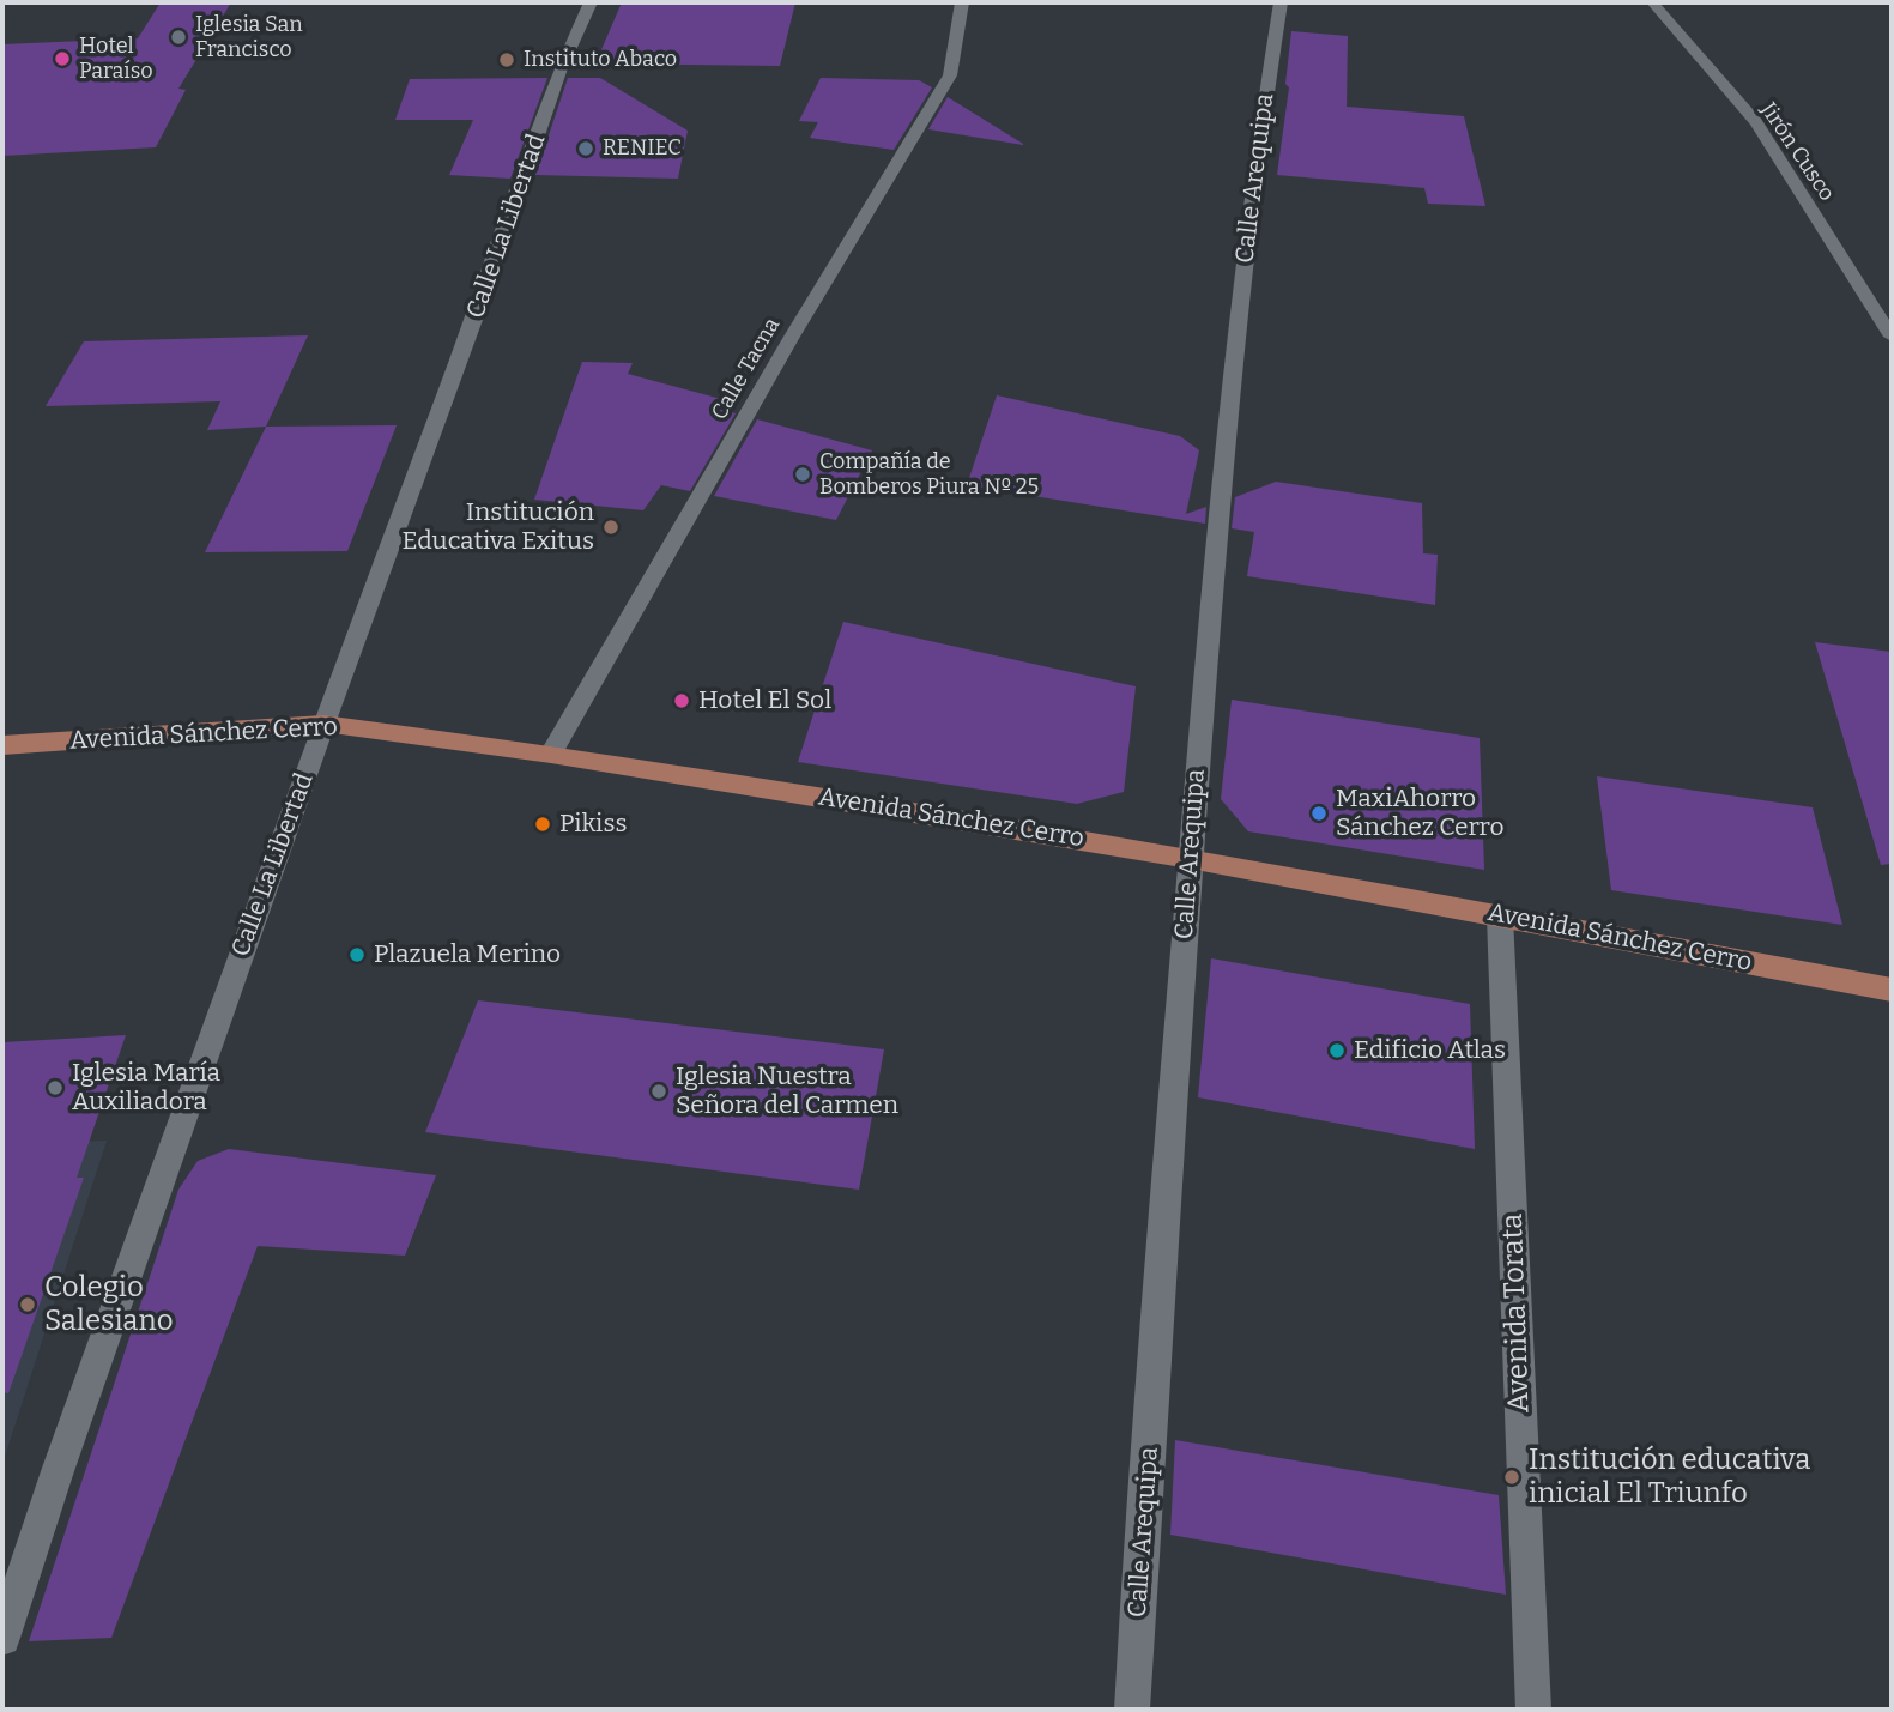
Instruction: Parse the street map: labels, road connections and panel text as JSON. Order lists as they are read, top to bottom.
{
  "streets": {
    "main road": ["Avenida Sánchez Cerro"],
    "street": [
      "Jirón Cusco",
      "Calle Arequipa",
      "Calle La Libertad",
      "Calle Tacna",
      "Avenida Torata"
    ]
  },
  "crossings": [
    ["Calle Arequipa", "Avenida Sánchez Cerro"],
    ["Calle La Libertad", "Avenida Sánchez Cerro"],
    ["Calle Tacna", "Avenida Sánchez Cerro"],
    ["Avenida Sánchez Cerro", "Avenida Torata"]
  ],
  "places": [
    "Iglesia San Francisco",
    "Hotel Paraíso",
    "Instituto Abaco",
    "RENIEC",
    "Compañía de Bomberos Piura Nº 25",
    "Institución Educativa Exitus",
    "Hotel El Sol",
    "MaxiAhorro Sánchez Cerro",
    "Pikiss",
    "Plazuela Merino",
    "Edificio Atlas",
    "Iglesia María Auxiliadora",
    "Iglesia Nuestra Señora del Carmen",
    "Colegio Salesiano",
    "Institución educativa inicial El Triunfo"
  ]
}
